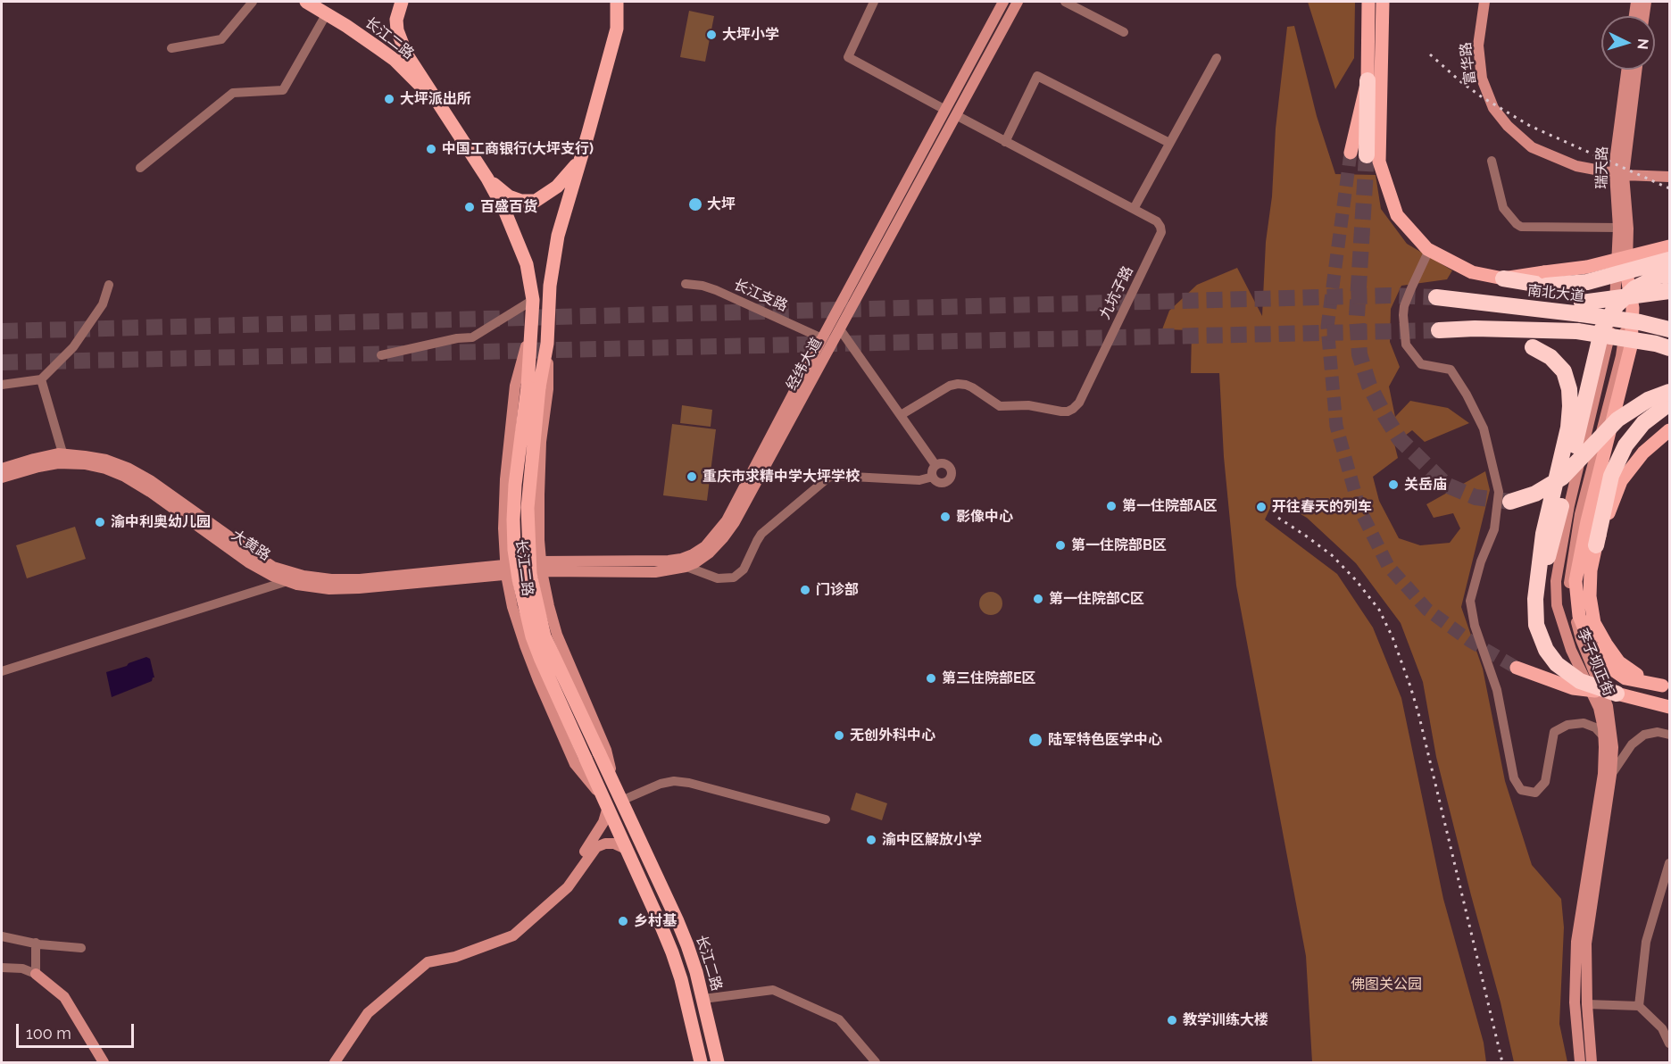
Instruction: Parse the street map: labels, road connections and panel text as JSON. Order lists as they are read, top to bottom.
{
  "streets": {
    "highway": ["南北大道"],
    "main road": [
      "长江二路",
      "富华路",
      "瑞天路",
      "经纬大道",
      "大黄路",
      "李子坝正街"
    ],
    "street": ["九坑子路", "长江支路"]
  },
  "crossings": [
    ["长江二路", "经纬大道"],
    ["长江二路", "大黄路"],
    ["富华路", "瑞天路"],
    ["瑞天路", "李子坝正街"],
    ["九坑子路", "经纬大道"],
    ["长江支路", "经纬大道"],
    ["经纬大道", "大黄路"]
  ],
  "parks": ["佛图关公园"],
  "places": [
    "大坪小学",
    "大坪派出所",
    "中国工商银行(大坪支行)",
    "大坪",
    "百盛百货",
    "重庆市求精中学大坪学校",
    "关岳庙",
    "第一住院部A区",
    "开往春天的列车",
    "影像中心",
    "渝中利奥幼儿园",
    "第一住院部B区",
    "门诊部",
    "第一住院部C区",
    "第三住院部E区",
    "无创外科中心",
    "陆军特色医学中心",
    "渝中区解放小学",
    "乡村基",
    "教学训练大楼"
  ],
  "scale_bar": "100 m",
  "north": "right"
}
